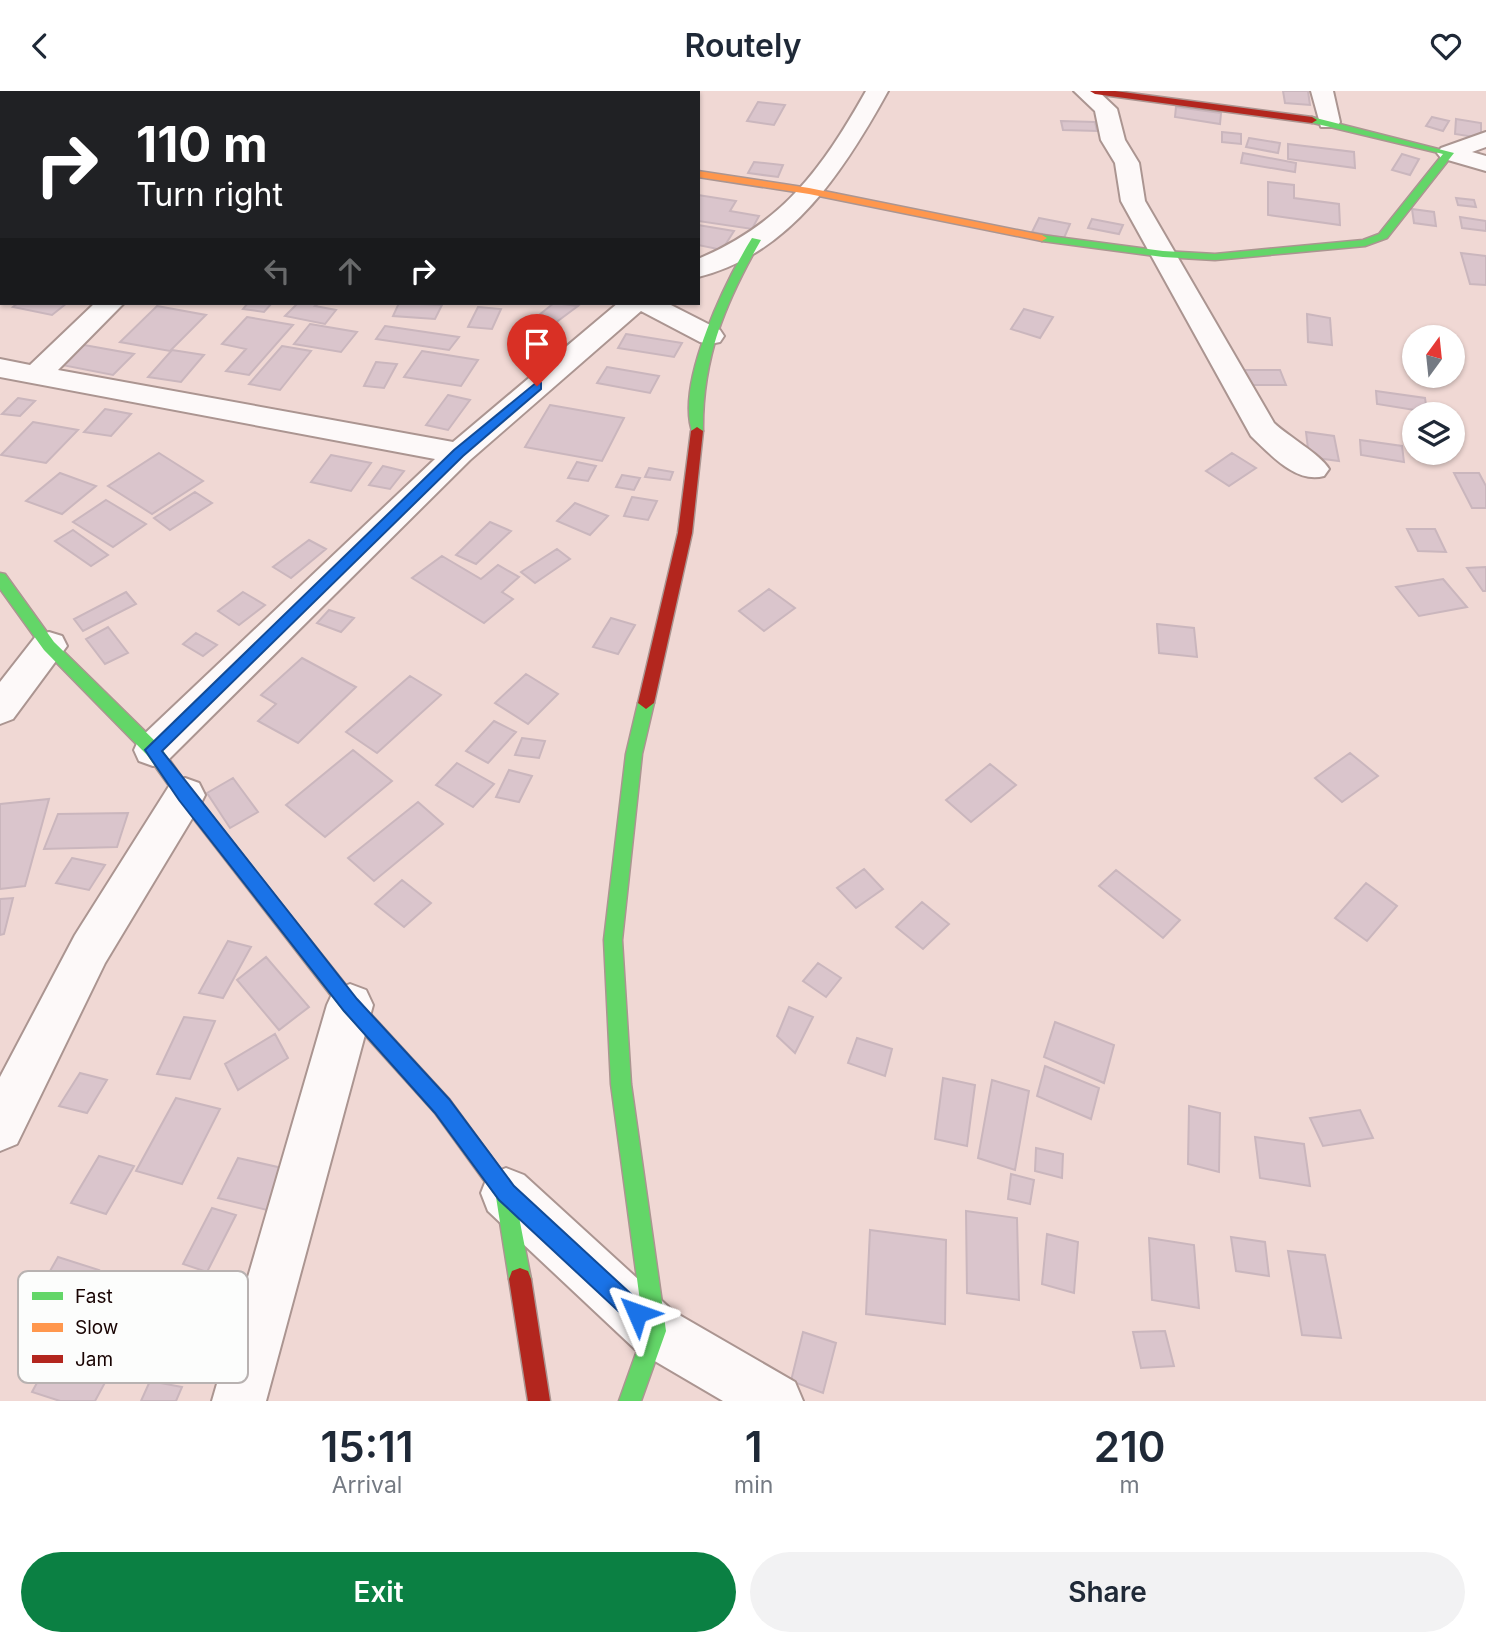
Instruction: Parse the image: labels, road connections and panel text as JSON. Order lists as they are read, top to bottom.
{
  "legend": ["Fast", "Slow", "Jam"],
  "north": "top",
  "page": {
    "header": "Routely",
    "turn": ["110 m", "Turn right"],
    "eta": [
      "15:11",
      "Arrival",
      "1",
      "min",
      "210",
      "m"
    ],
    "buttons": ["Exit", "Share"]
  }
}
